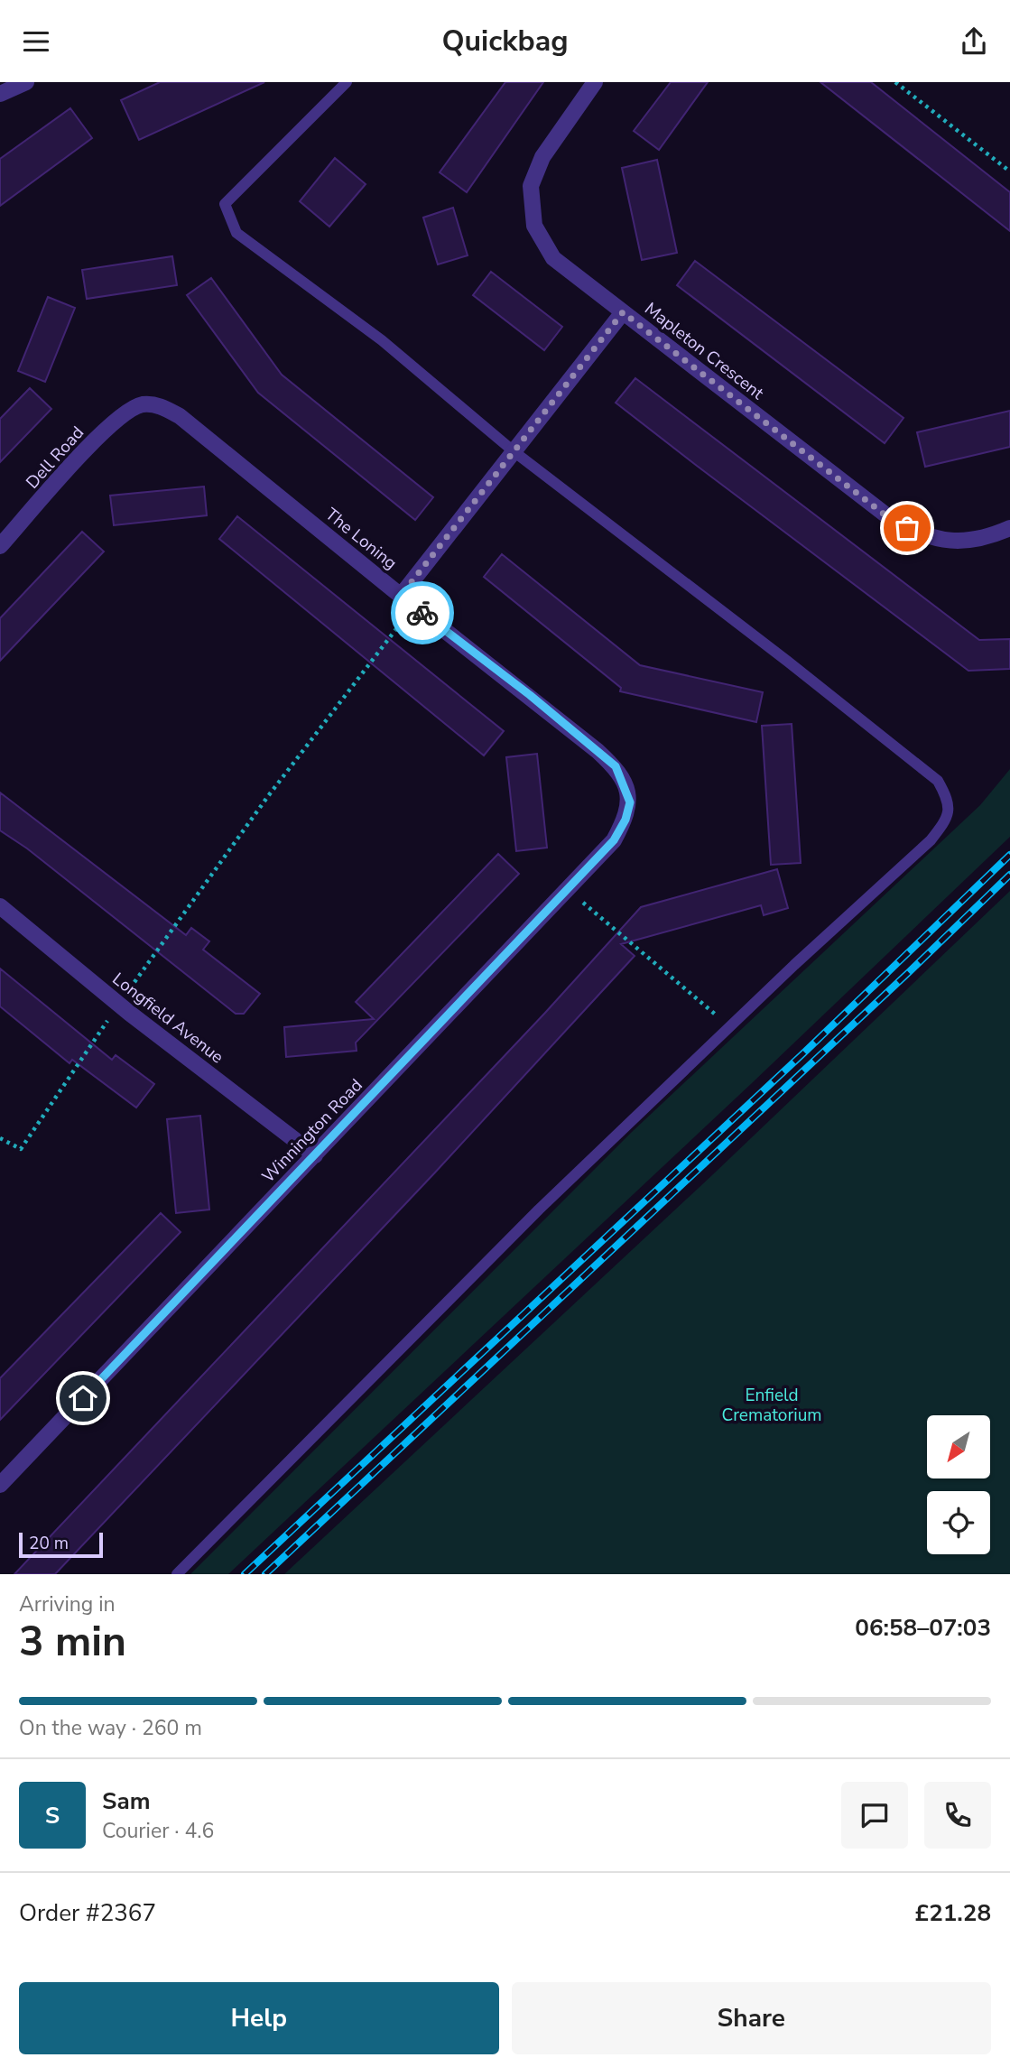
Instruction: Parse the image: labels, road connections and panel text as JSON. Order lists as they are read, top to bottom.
{
  "streets": {
    "street": [
      "Mapleton Crescent",
      "Dell Road",
      "The Loning",
      "Longfield Avenue",
      "Winnington Road"
    ]
  },
  "crossings": [
    ["Dell Road", "The Loning"],
    ["The Loning", "Winnington Road"],
    ["Longfield Avenue", "Winnington Road"]
  ],
  "parks": ["Enfield Crematorium"],
  "scale_bar": "20 m",
  "north": "bottom left",
  "page": {
    "header": "Quickbag",
    "scale": "20 m",
    "heading": ["3 min", "Arriving in", "06:58–07:03"],
    "panel": [
      "Sam",
      "Courier · 4.6",
      "Order #2367",
      "£21.28"
    ],
    "bar": "On the way · 260 m",
    "round": "S",
    "buttons": ["Help", "Share"]
  }
}
